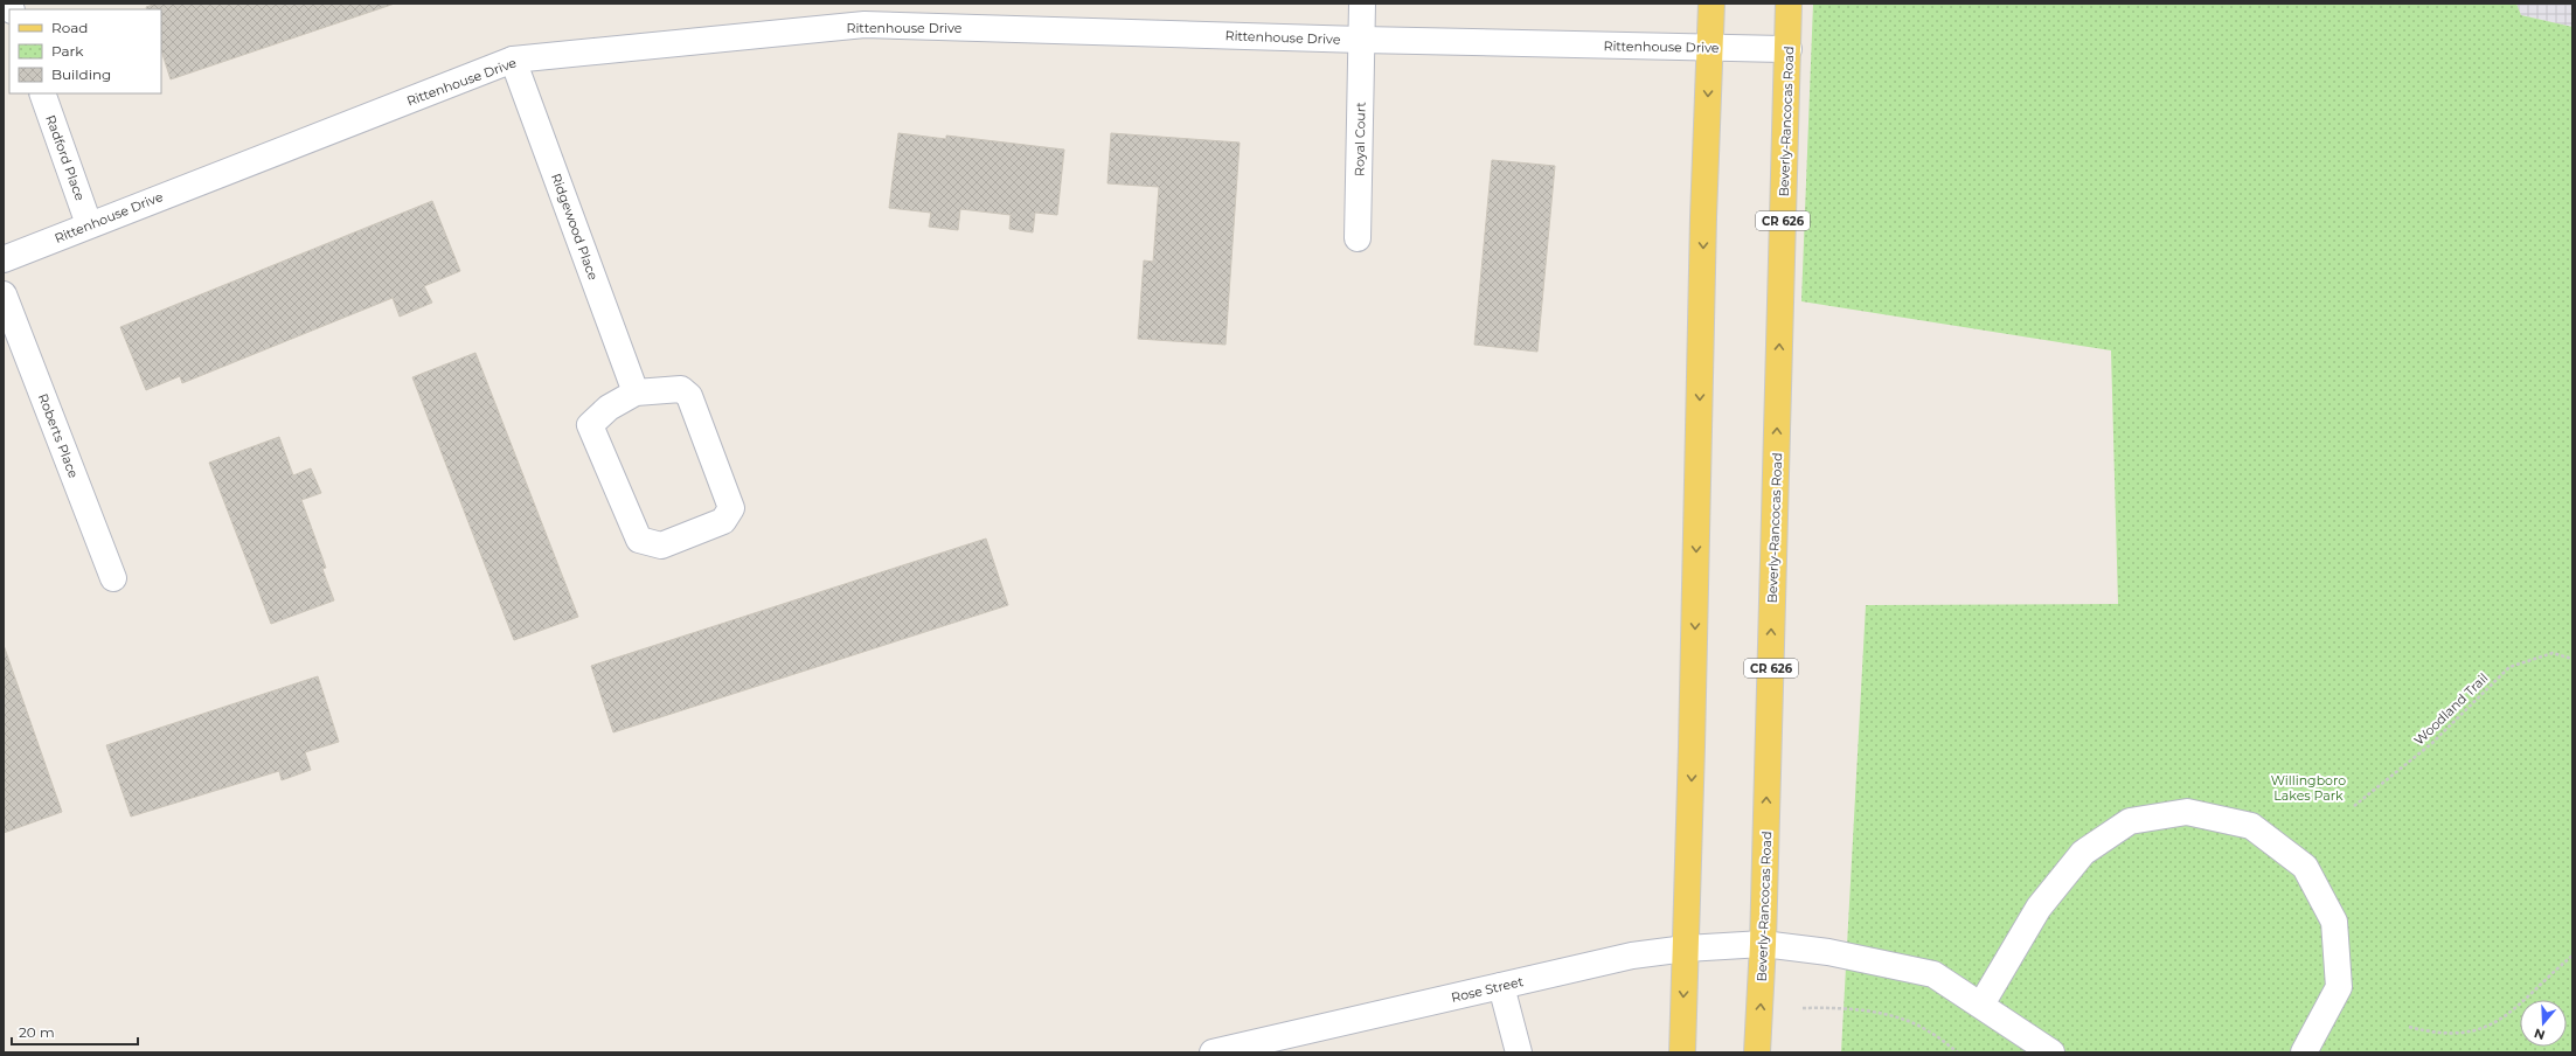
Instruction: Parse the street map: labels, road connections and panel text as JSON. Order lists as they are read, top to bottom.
{
  "streets": {
    "main road": ["Beverly-Rancocas Road", "CR 626"],
    "street": [
      "Rittenhouse Drive",
      "Royal Court",
      "Radford Place",
      "Ridgewood Place",
      "Roberts Place",
      "Rose Street"
    ],
    "path": ["Woodland Trail"]
  },
  "crossings": [
    ["Rittenhouse Drive", "Beverly-Rancocas Road"],
    ["Rittenhouse Drive", "Royal Court"],
    ["Rittenhouse Drive", "Radford Place"],
    ["Rittenhouse Drive", "Ridgewood Place"],
    ["Beverly-Rancocas Road", "Rose Street"]
  ],
  "parks": ["Willingboro Lakes Park"],
  "legend": ["Road", "Park", "Building"],
  "scale_bar": "20 m",
  "north": "bottom"
}
